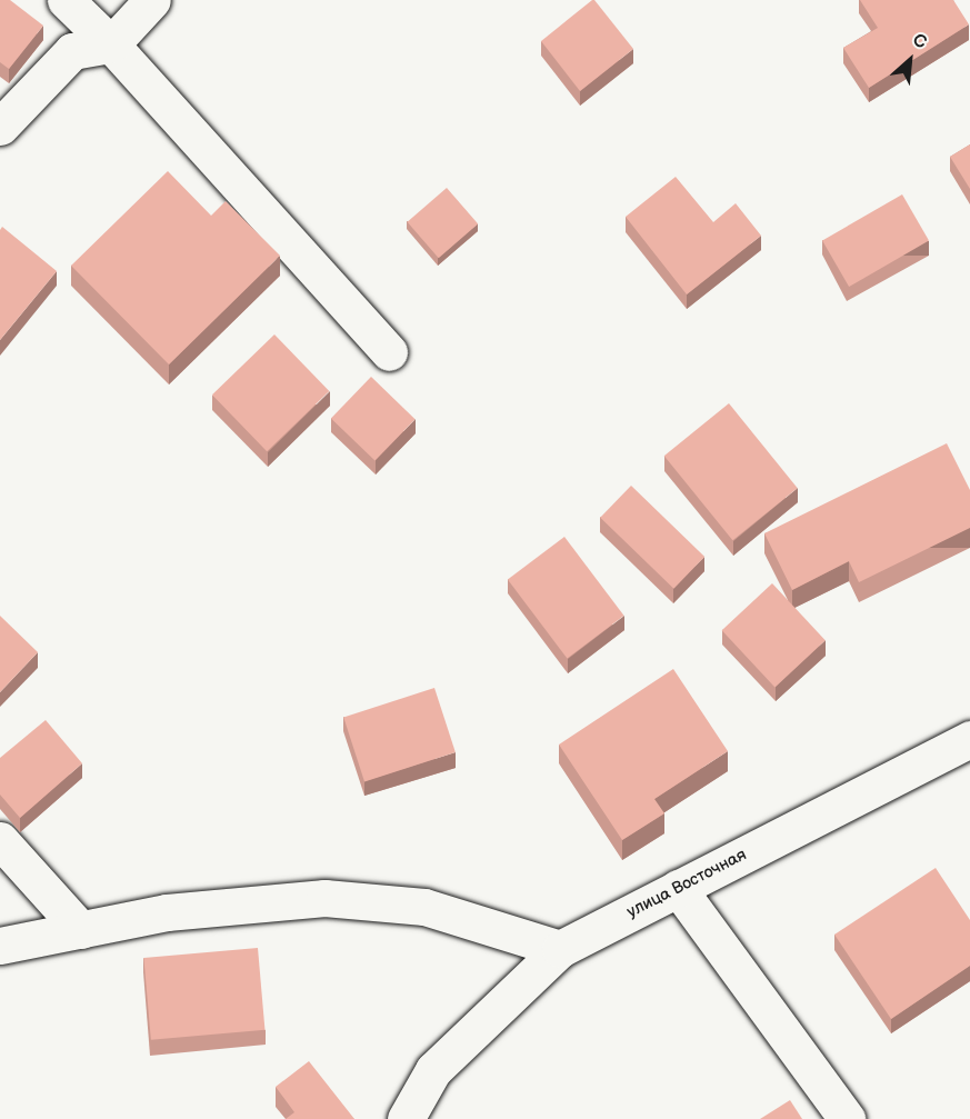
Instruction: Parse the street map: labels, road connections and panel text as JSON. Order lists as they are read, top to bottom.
{
  "streets": {
    "street": ["улица Восточная"]
  },
  "north": "top right"
}
